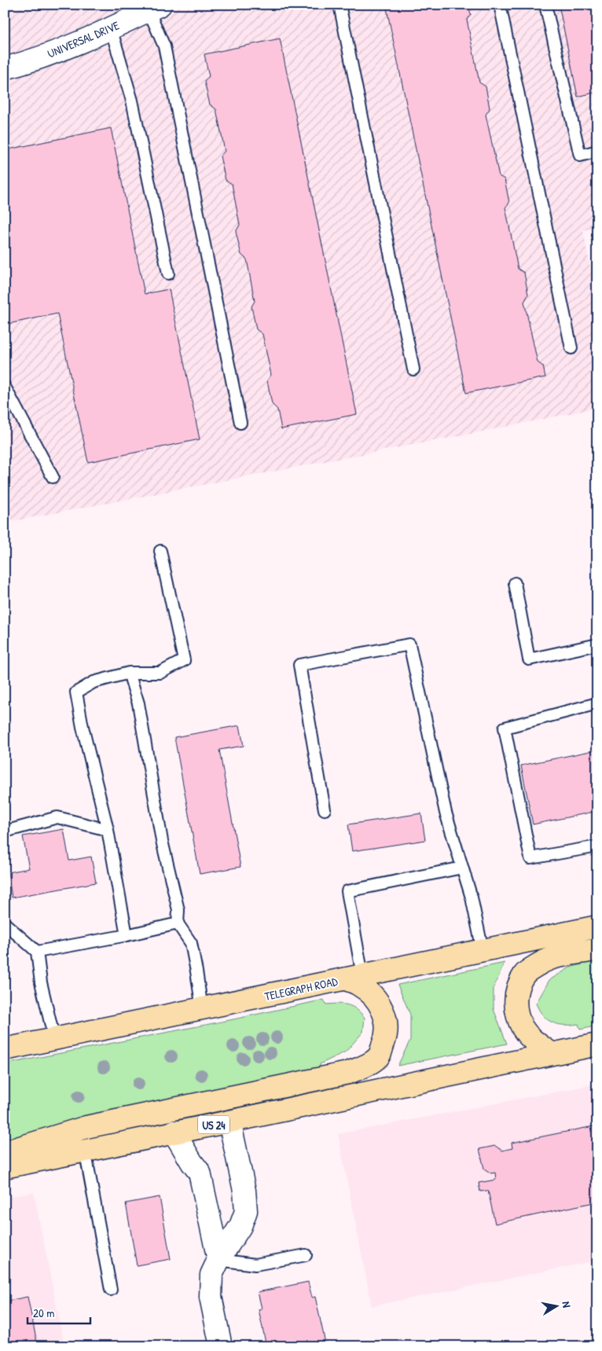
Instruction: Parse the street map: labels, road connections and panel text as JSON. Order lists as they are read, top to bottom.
{
  "streets": {
    "main road": ["TELEGRAPH ROAD", "US 24"],
    "street": ["UNIVERSAL DRIVE"]
  },
  "scale_bar": "20 m",
  "north": "right"
}
